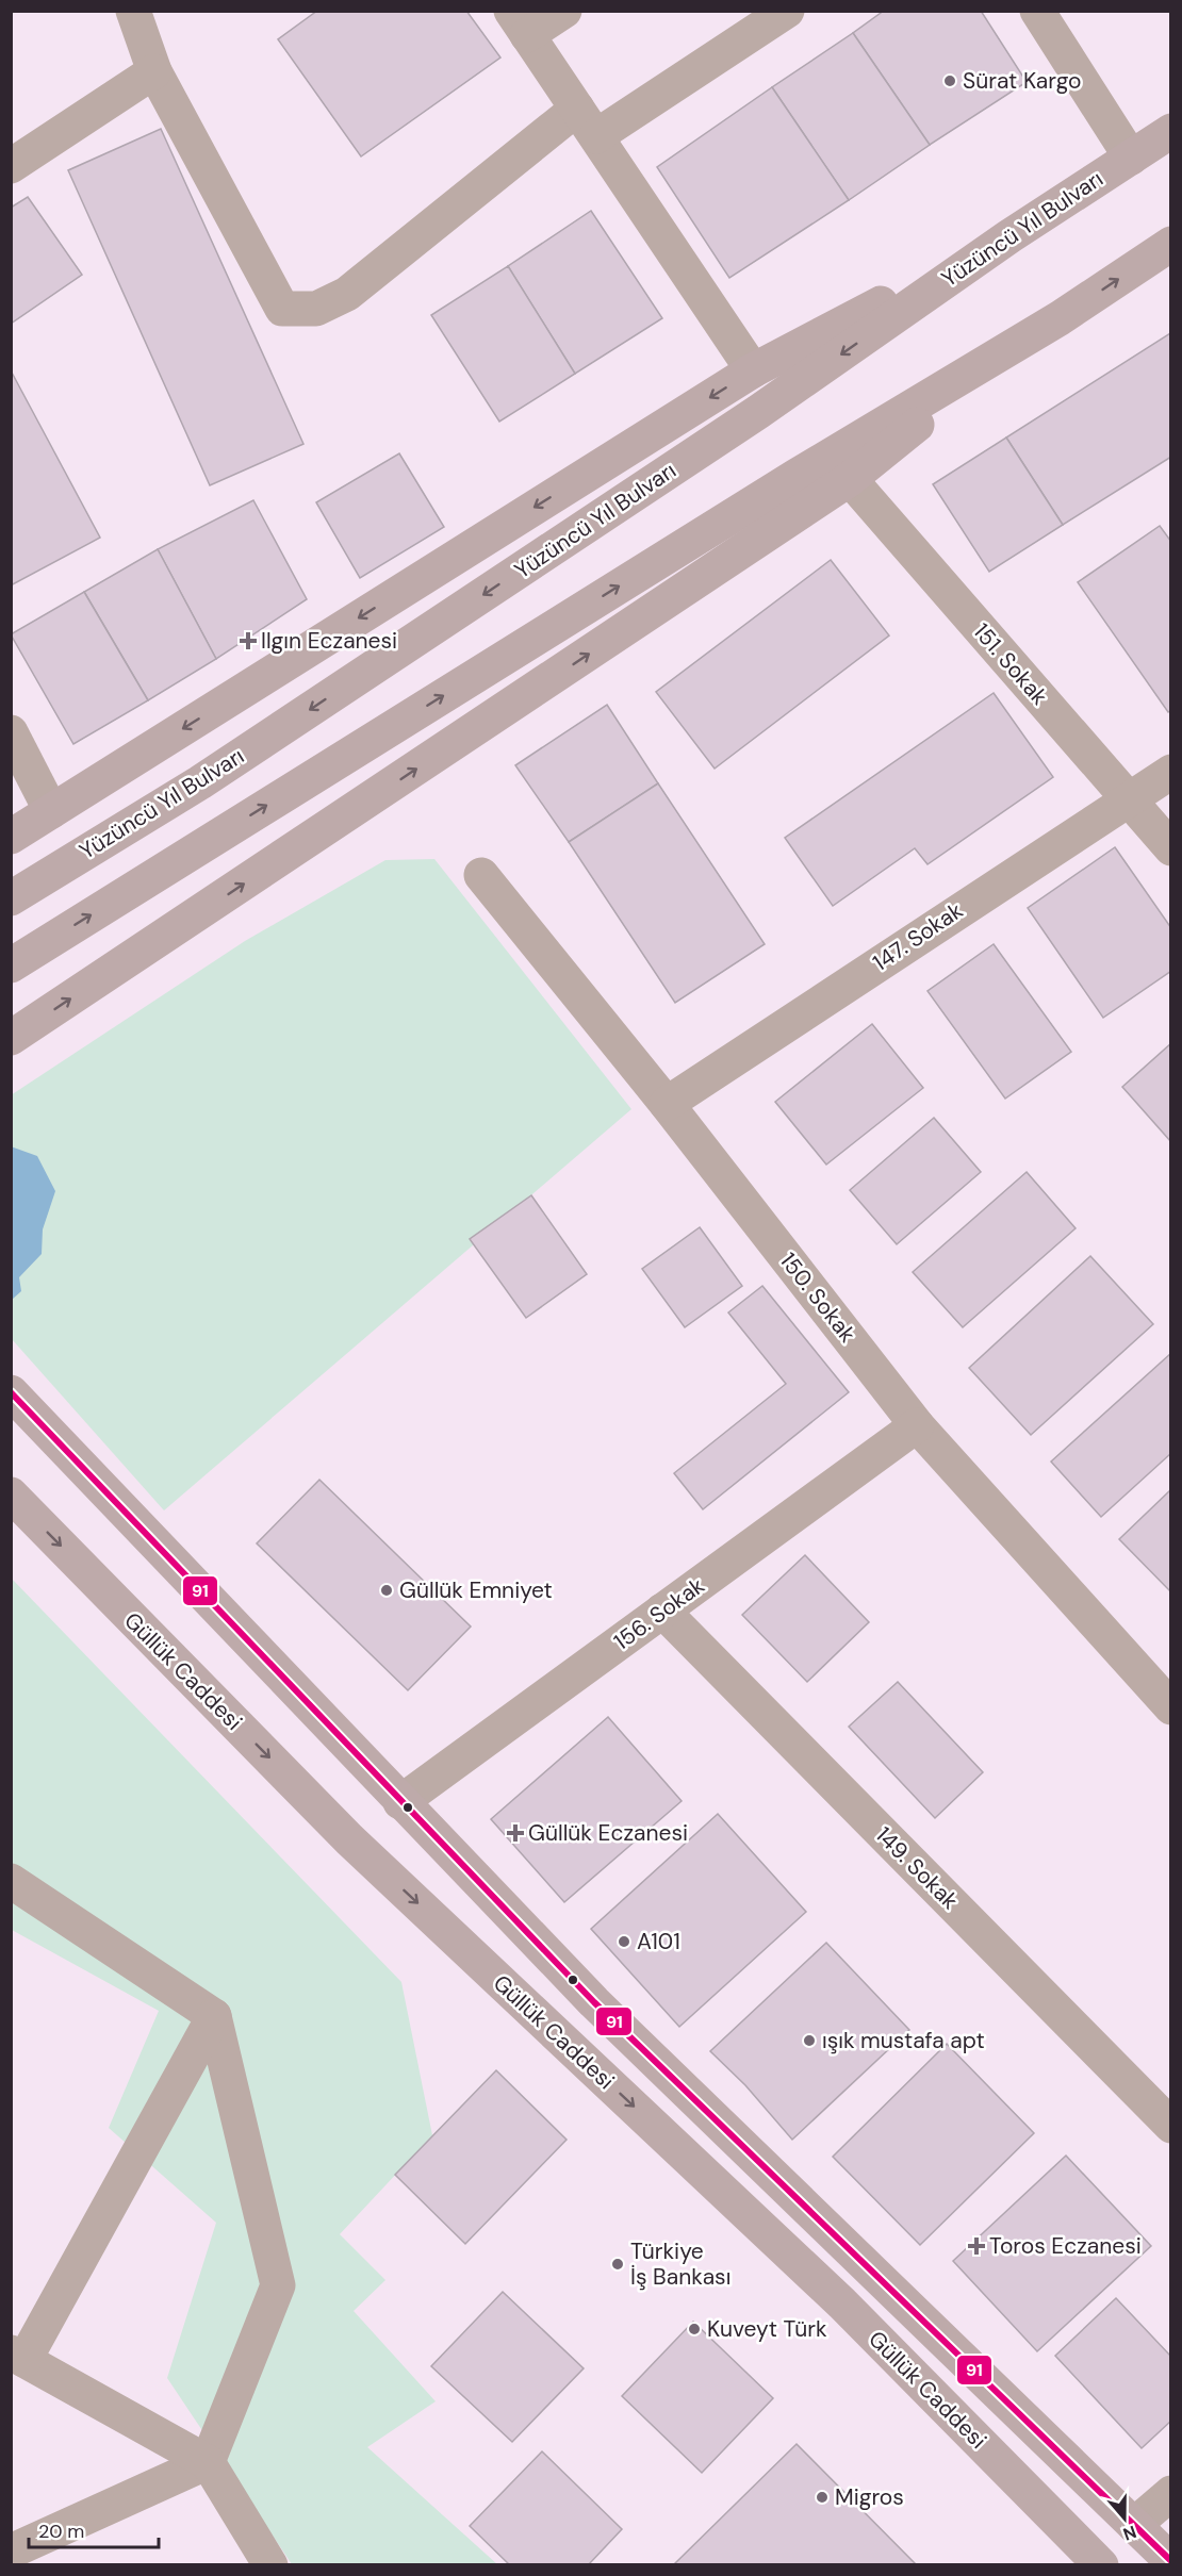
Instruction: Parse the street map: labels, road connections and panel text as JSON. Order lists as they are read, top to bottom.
{
  "streets": {
    "main road": ["Yüzüncü Yıl Bulvarı", "Güllük Caddesi"],
    "street": [
      "151. Sokak",
      "147. Sokak",
      "150. Sokak",
      "156. Sokak",
      "149. Sokak"
    ]
  },
  "crossings": [
    ["151. Sokak", "147. Sokak"],
    ["147. Sokak", "150. Sokak"],
    ["150. Sokak", "156. Sokak"],
    ["156. Sokak", "Güllük Caddesi"],
    ["156. Sokak", "149. Sokak"]
  ],
  "places": {
    "other": [
      "Sürat Kargo",
      "Güllük Emniyet",
      "A101",
      "ışık mustafa apt",
      "Türkiye İş Bankası",
      "Kuveyt Türk",
      "Migros"
    ],
    "health": ["Ilgın Eczanesi", "Güllük Eczanesi", "Toros Eczanesi"]
  },
  "lines": ["transit line 91"],
  "scale_bar": "20 m",
  "north": "bottom"
}
